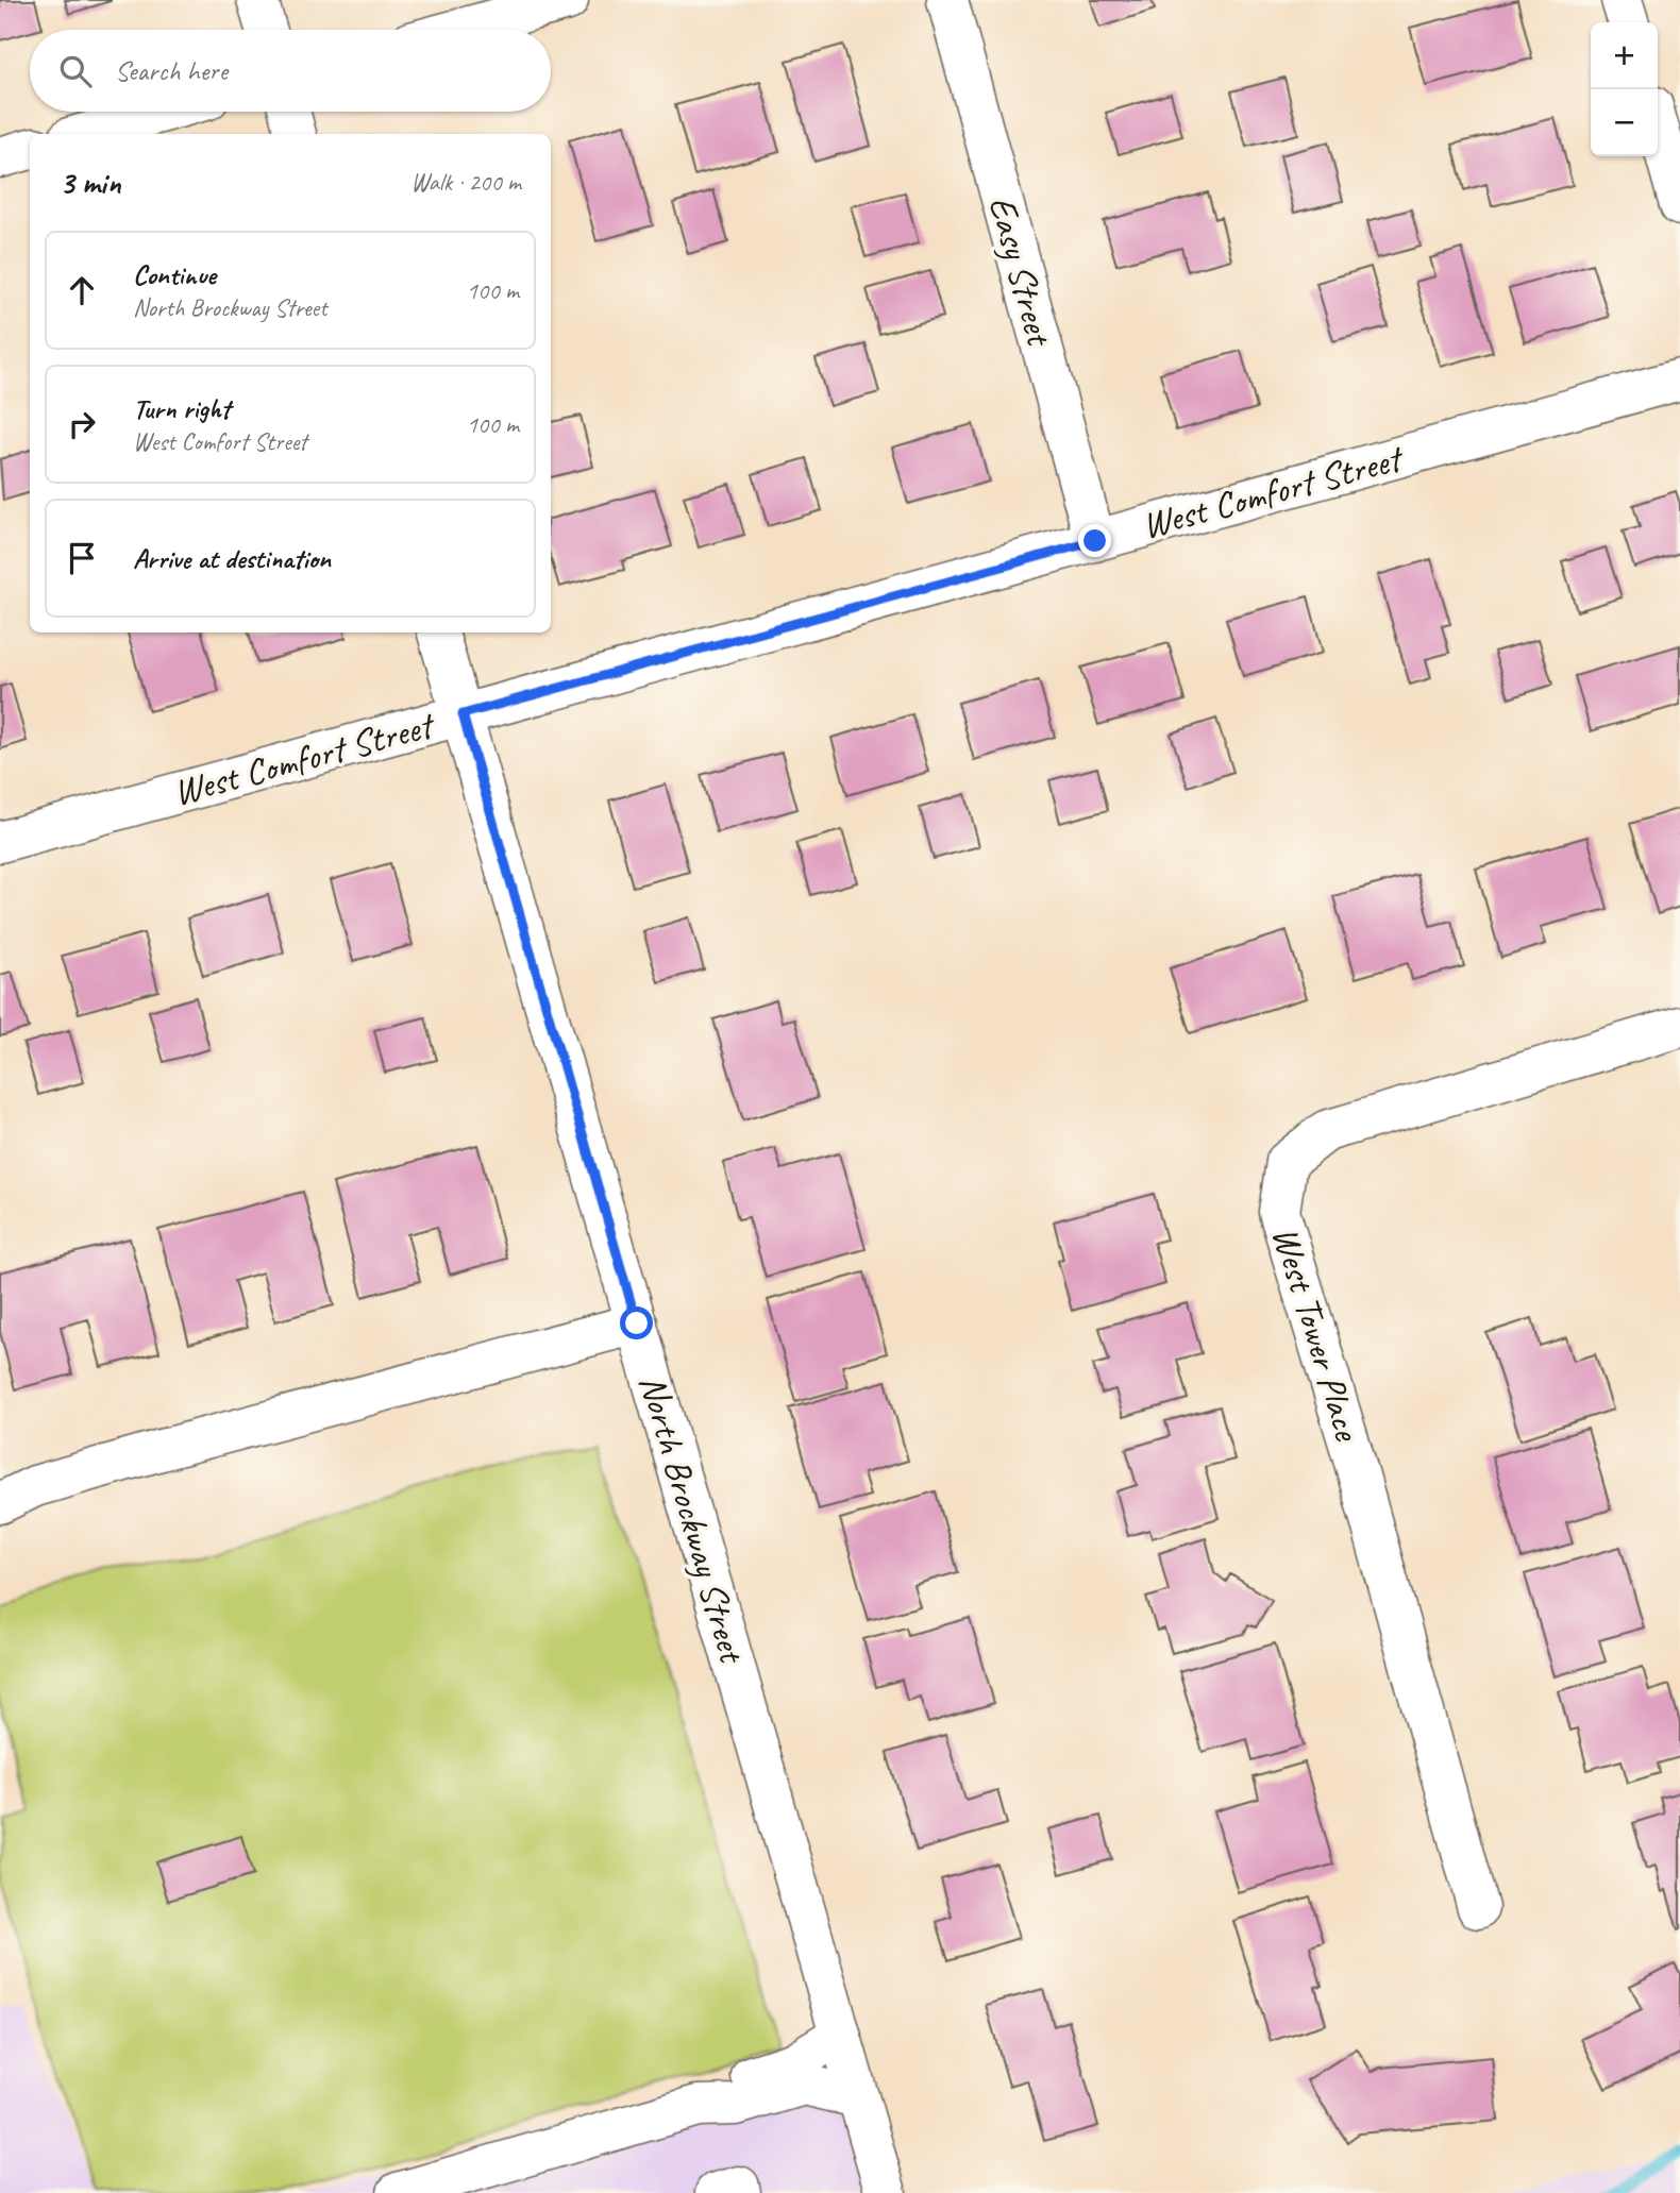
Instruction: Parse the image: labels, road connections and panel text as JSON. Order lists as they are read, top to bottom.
{
  "streets": {
    "street": [
      "Easy Street",
      "West Comfort Street",
      "West Tower Place",
      "North Brockway Street"
    ]
  },
  "crossings": [
    ["Easy Street", "West Comfort Street"],
    ["West Comfort Street", "North Brockway Street"]
  ],
  "page": {
    "map_buttons": ["+", "−"],
    "search": "Search here",
    "heading": ["3 min", "Walk · 200 m"],
    "list": [
      ["Continue", "North Brockway Street", "100 m"],
      ["Turn right", "West Comfort Street", "100 m"],
      "Arrive at destination"
    ]
  }
}
